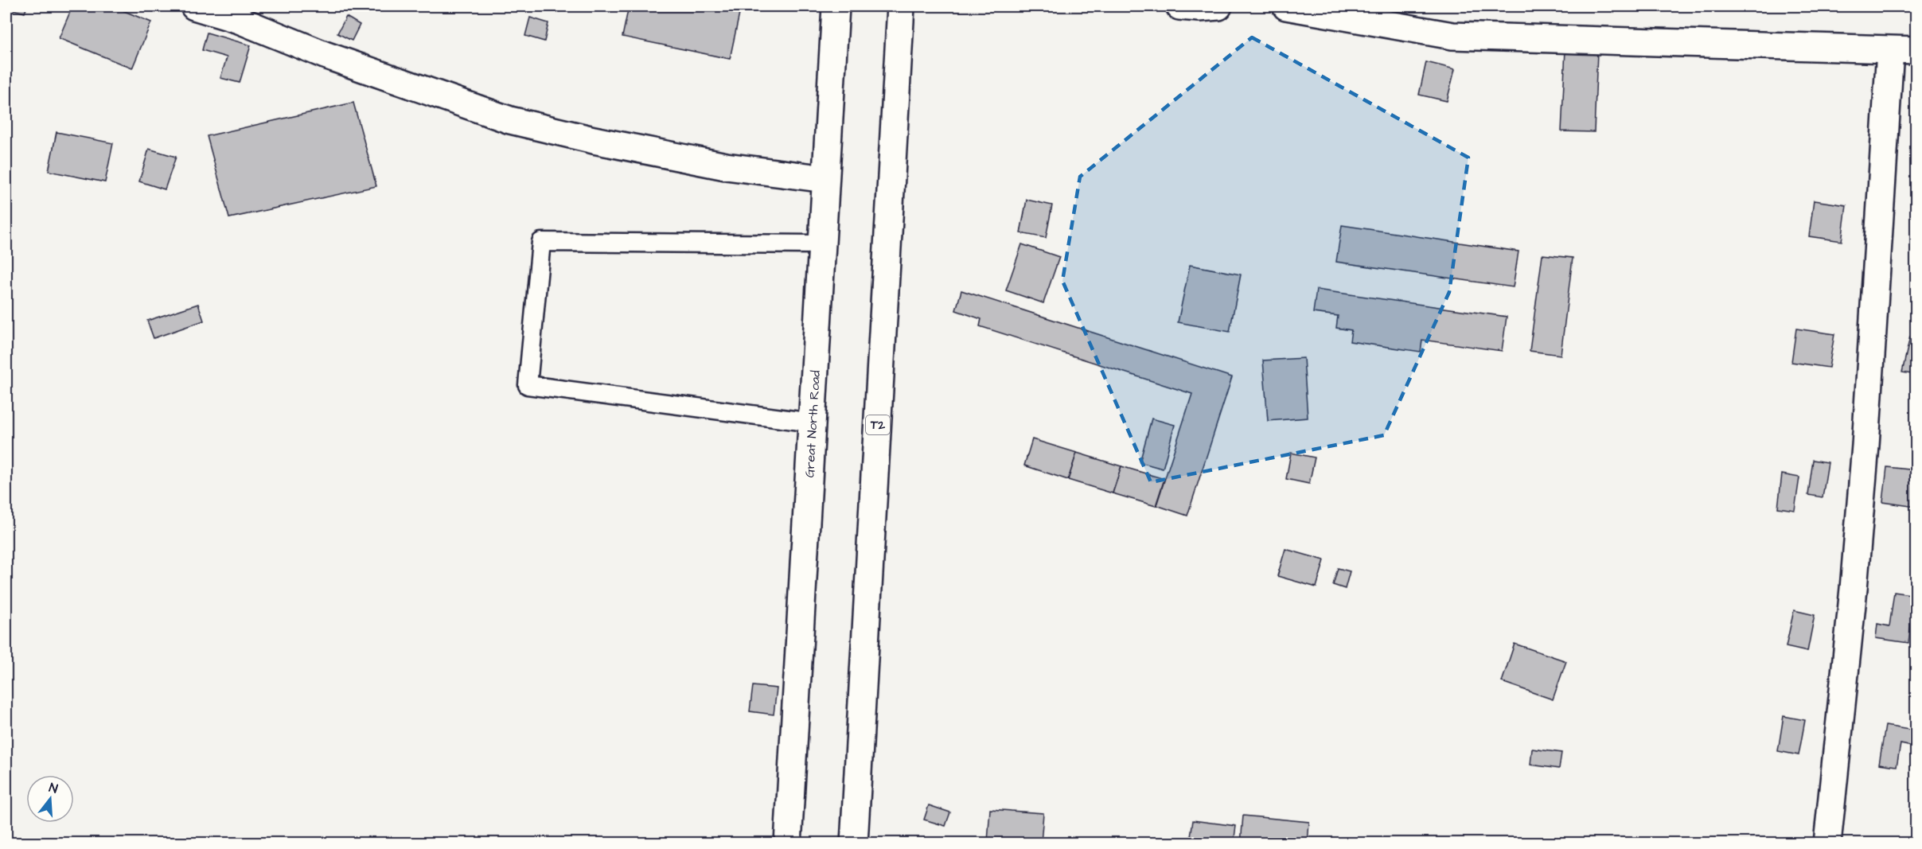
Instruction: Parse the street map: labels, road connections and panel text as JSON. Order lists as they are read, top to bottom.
{
  "streets": {
    "main road": ["Great North Road", "T2"]
  },
  "north": "top"
}
